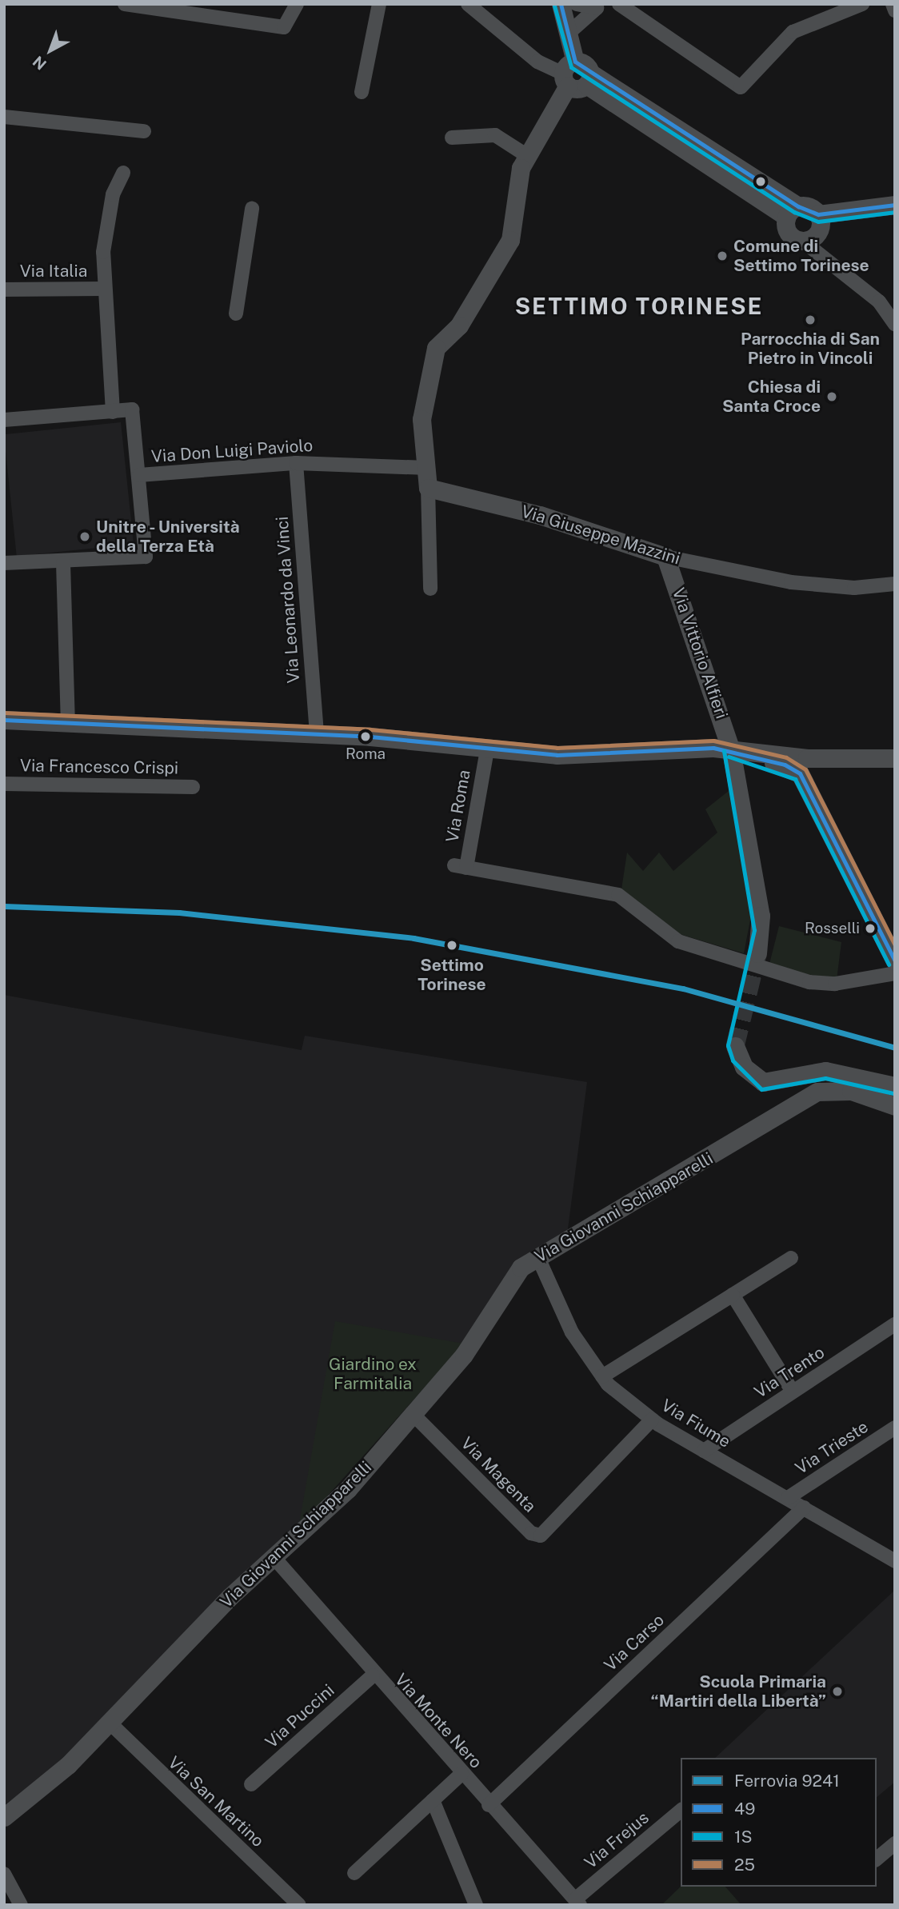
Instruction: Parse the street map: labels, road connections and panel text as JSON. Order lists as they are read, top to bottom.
{
  "streets": {
    "street": [
      "Via Italia",
      "Via Don Luigi Paviolo",
      "Via Giuseppe Mazzini",
      "Via Leonardo da Vinci",
      "Via Vittorio Alfieri",
      "Via Francesco Crispi",
      "Via Roma",
      "Via Giovanni Schiapparelli",
      "Via Trento",
      "Via Fiume",
      "Via Trieste",
      "Via Magenta",
      "Via Carso",
      "Via Puccini",
      "Via Monte Nero",
      "Via San Martino",
      "Via Frejus"
    ]
  },
  "crossings": [
    ["Via Don Luigi Paviolo", "Via Leonardo da Vinci"],
    ["Via Giuseppe Mazzini", "Via Vittorio Alfieri"],
    ["Via Giovanni Schiapparelli", "Via Fiume"],
    ["Via Giovanni Schiapparelli", "Via Magenta"],
    ["Via Giovanni Schiapparelli", "Via Monte Nero"],
    ["Via Giovanni Schiapparelli", "Via San Martino"],
    ["Via Trento", "Via Fiume"],
    ["Via Fiume", "Via Trieste"],
    ["Via Fiume", "Via Magenta"],
    ["Via Fiume", "Via Carso"],
    ["Via Carso", "Via Monte Nero"],
    ["Via Puccini", "Via Monte Nero"],
    ["Via Monte Nero", "Via Frejus"]
  ],
  "districts": ["SETTIMO TORINESE"],
  "parks": ["Giardino ex Farmitalia"],
  "places": [
    "Comune di Settimo Torinese",
    "Parrocchia di San Pietro in Vincoli",
    "Chiesa di Santa Croce",
    "Unitre - Università della Terza Età",
    "Roma",
    "Rosselli",
    "Settimo Torinese",
    "Scuola Primaria “Martiri della Libertà”"
  ],
  "lines": [
    "transit line 49",
    "transit line 1S",
    "transit line 25",
    "rail line 9241"
  ],
  "legend": [
    "Ferrovia 9241",
    "49",
    "1S",
    "25"
  ],
  "north": "bottom left"
}
